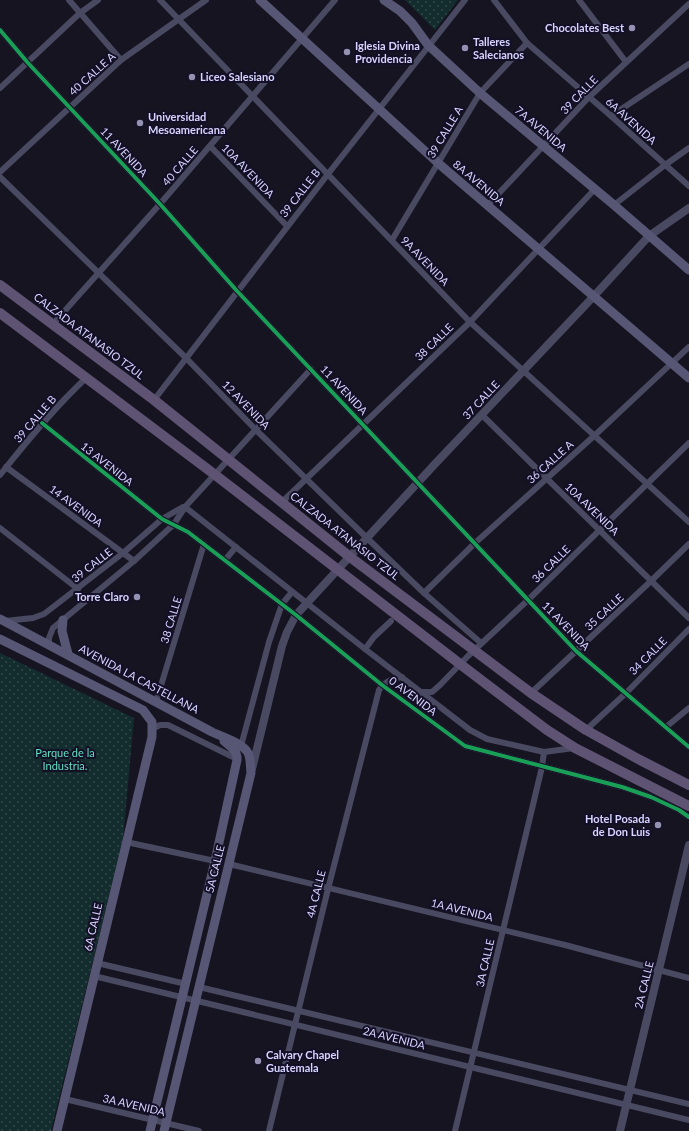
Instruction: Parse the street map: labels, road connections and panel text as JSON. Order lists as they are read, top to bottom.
{
  "streets": {
    "main road": [
      "7A AVENIDA",
      "8A AVENIDA",
      "CALZADA ATANASIO TZUL",
      "AVENIDA LA CASTELLANA",
      "5A CALLE",
      "6A CALLE"
    ],
    "street": [
      "40 CALLE A",
      "39 CALLE",
      "6A AVENIDA",
      "39 CALLE A",
      "11 AVENIDA",
      "40 CALLE",
      "10A AVENIDA",
      "39 CALLE B",
      "9A AVENIDA",
      "38 CALLE",
      "37 CALLE",
      "12 AVENIDA",
      "36 CALLE A",
      "13 AVENIDA",
      "14 AVENIDA",
      "36 CALLE",
      "35 CALLE",
      "34 CALLE",
      "0 AVENIDA",
      "4A CALLE",
      "1A AVENIDA",
      "3A CALLE",
      "2A CALLE",
      "2A AVENIDA",
      "3A AVENIDA"
    ]
  },
  "crossings": [
    ["40 CALLE A", "11 AVENIDA"],
    ["40 CALLE A", "9A AVENIDA"],
    ["39 CALLE", "6A AVENIDA"],
    ["39 CALLE", "7A AVENIDA"],
    ["39 CALLE", "11 AVENIDA"],
    ["39 CALLE", "8A AVENIDA"],
    ["39 CALLE", "CALZADA ATANASIO TZUL"],
    ["39 CALLE", "12 AVENIDA"],
    ["39 CALLE", "13 AVENIDA"],
    ["39 CALLE", "14 AVENIDA"],
    ["39 CALLE", "AVENIDA LA CASTELLANA"],
    ["39 CALLE", "0 AVENIDA"],
    ["6A AVENIDA", "39 CALLE A"],
    ["7A AVENIDA", "39 CALLE A"],
    ["7A AVENIDA", "39 CALLE B"],
    ["7A AVENIDA", "38 CALLE"],
    ["7A AVENIDA", "37 CALLE"],
    ["39 CALLE A", "8A AVENIDA"],
    ["39 CALLE A", "9A AVENIDA"],
    ["11 AVENIDA", "40 CALLE"],
    ["11 AVENIDA", "39 CALLE B"],
    ["11 AVENIDA", "38 CALLE"],
    ["11 AVENIDA", "37 CALLE"],
    ["11 AVENIDA", "36 CALLE A"],
    ["11 AVENIDA", "36 CALLE"],
    ["11 AVENIDA", "35 CALLE"],
    ["11 AVENIDA", "34 CALLE"],
    ["40 CALLE", "10A AVENIDA"],
    ["40 CALLE", "8A AVENIDA"],
    ["40 CALLE", "9A AVENIDA"],
    ["40 CALLE", "CALZADA ATANASIO TZUL"],
    ["40 CALLE", "12 AVENIDA"],
    ["10A AVENIDA", "39 CALLE B"],
    ["10A AVENIDA", "37 CALLE"],
    ["10A AVENIDA", "36 CALLE A"],
    ["10A AVENIDA", "36 CALLE"],
    ["10A AVENIDA", "35 CALLE"],
    ["8A AVENIDA", "39 CALLE B"],
    ["8A AVENIDA", "38 CALLE"],
    ["8A AVENIDA", "37 CALLE"],
    ["8A AVENIDA", "36 CALLE A"],
    ["39 CALLE B", "9A AVENIDA"],
    ["39 CALLE B", "CALZADA ATANASIO TZUL"],
    ["39 CALLE B", "12 AVENIDA"],
    ["39 CALLE B", "13 AVENIDA"],
    ["39 CALLE B", "14 AVENIDA"],
    ["9A AVENIDA", "38 CALLE"],
    ["9A AVENIDA", "37 CALLE"],
    ["9A AVENIDA", "36 CALLE A"],
    ["9A AVENIDA", "36 CALLE"],
    ["CALZADA ATANASIO TZUL", "38 CALLE"],
    ["CALZADA ATANASIO TZUL", "37 CALLE"],
    ["CALZADA ATANASIO TZUL", "12 AVENIDA"],
    ["CALZADA ATANASIO TZUL", "36 CALLE"],
    ["CALZADA ATANASIO TZUL", "35 CALLE"],
    ["CALZADA ATANASIO TZUL", "34 CALLE"],
    ["38 CALLE", "12 AVENIDA"],
    ["38 CALLE", "AVENIDA LA CASTELLANA"],
    ["38 CALLE", "0 AVENIDA"],
    ["37 CALLE", "12 AVENIDA"],
    ["37 CALLE", "0 AVENIDA"],
    ["37 CALLE", "5A CALLE"],
    ["12 AVENIDA", "36 CALLE A"],
    ["12 AVENIDA", "36 CALLE"],
    ["13 AVENIDA", "0 AVENIDA"],
    ["36 CALLE", "0 AVENIDA"],
    ["AVENIDA LA CASTELLANA", "5A CALLE"],
    ["0 AVENIDA", "5A CALLE"],
    ["0 AVENIDA", "4A CALLE"],
    ["0 AVENIDA", "3A CALLE"],
    ["5A CALLE", "1A AVENIDA"],
    ["5A CALLE", "2A AVENIDA"],
    ["5A CALLE", "3A AVENIDA"],
    ["4A CALLE", "1A AVENIDA"],
    ["4A CALLE", "2A AVENIDA"],
    ["1A AVENIDA", "3A CALLE"],
    ["1A AVENIDA", "2A CALLE"],
    ["6A CALLE", "2A AVENIDA"],
    ["6A CALLE", "3A AVENIDA"],
    ["3A CALLE", "2A AVENIDA"],
    ["2A CALLE", "2A AVENIDA"]
  ],
  "parks": ["Parque de la Industria."],
  "places": [
    "Chocolates Best",
    "Talleres Salecianos",
    "Iglesia Divina Providencia",
    "Liceo Salesiano",
    "Universidad Mesoamericana",
    "Torre Claro",
    "Hotel Posada de Don Luis",
    "Calvary Chapel Guatemala"
  ]
}
